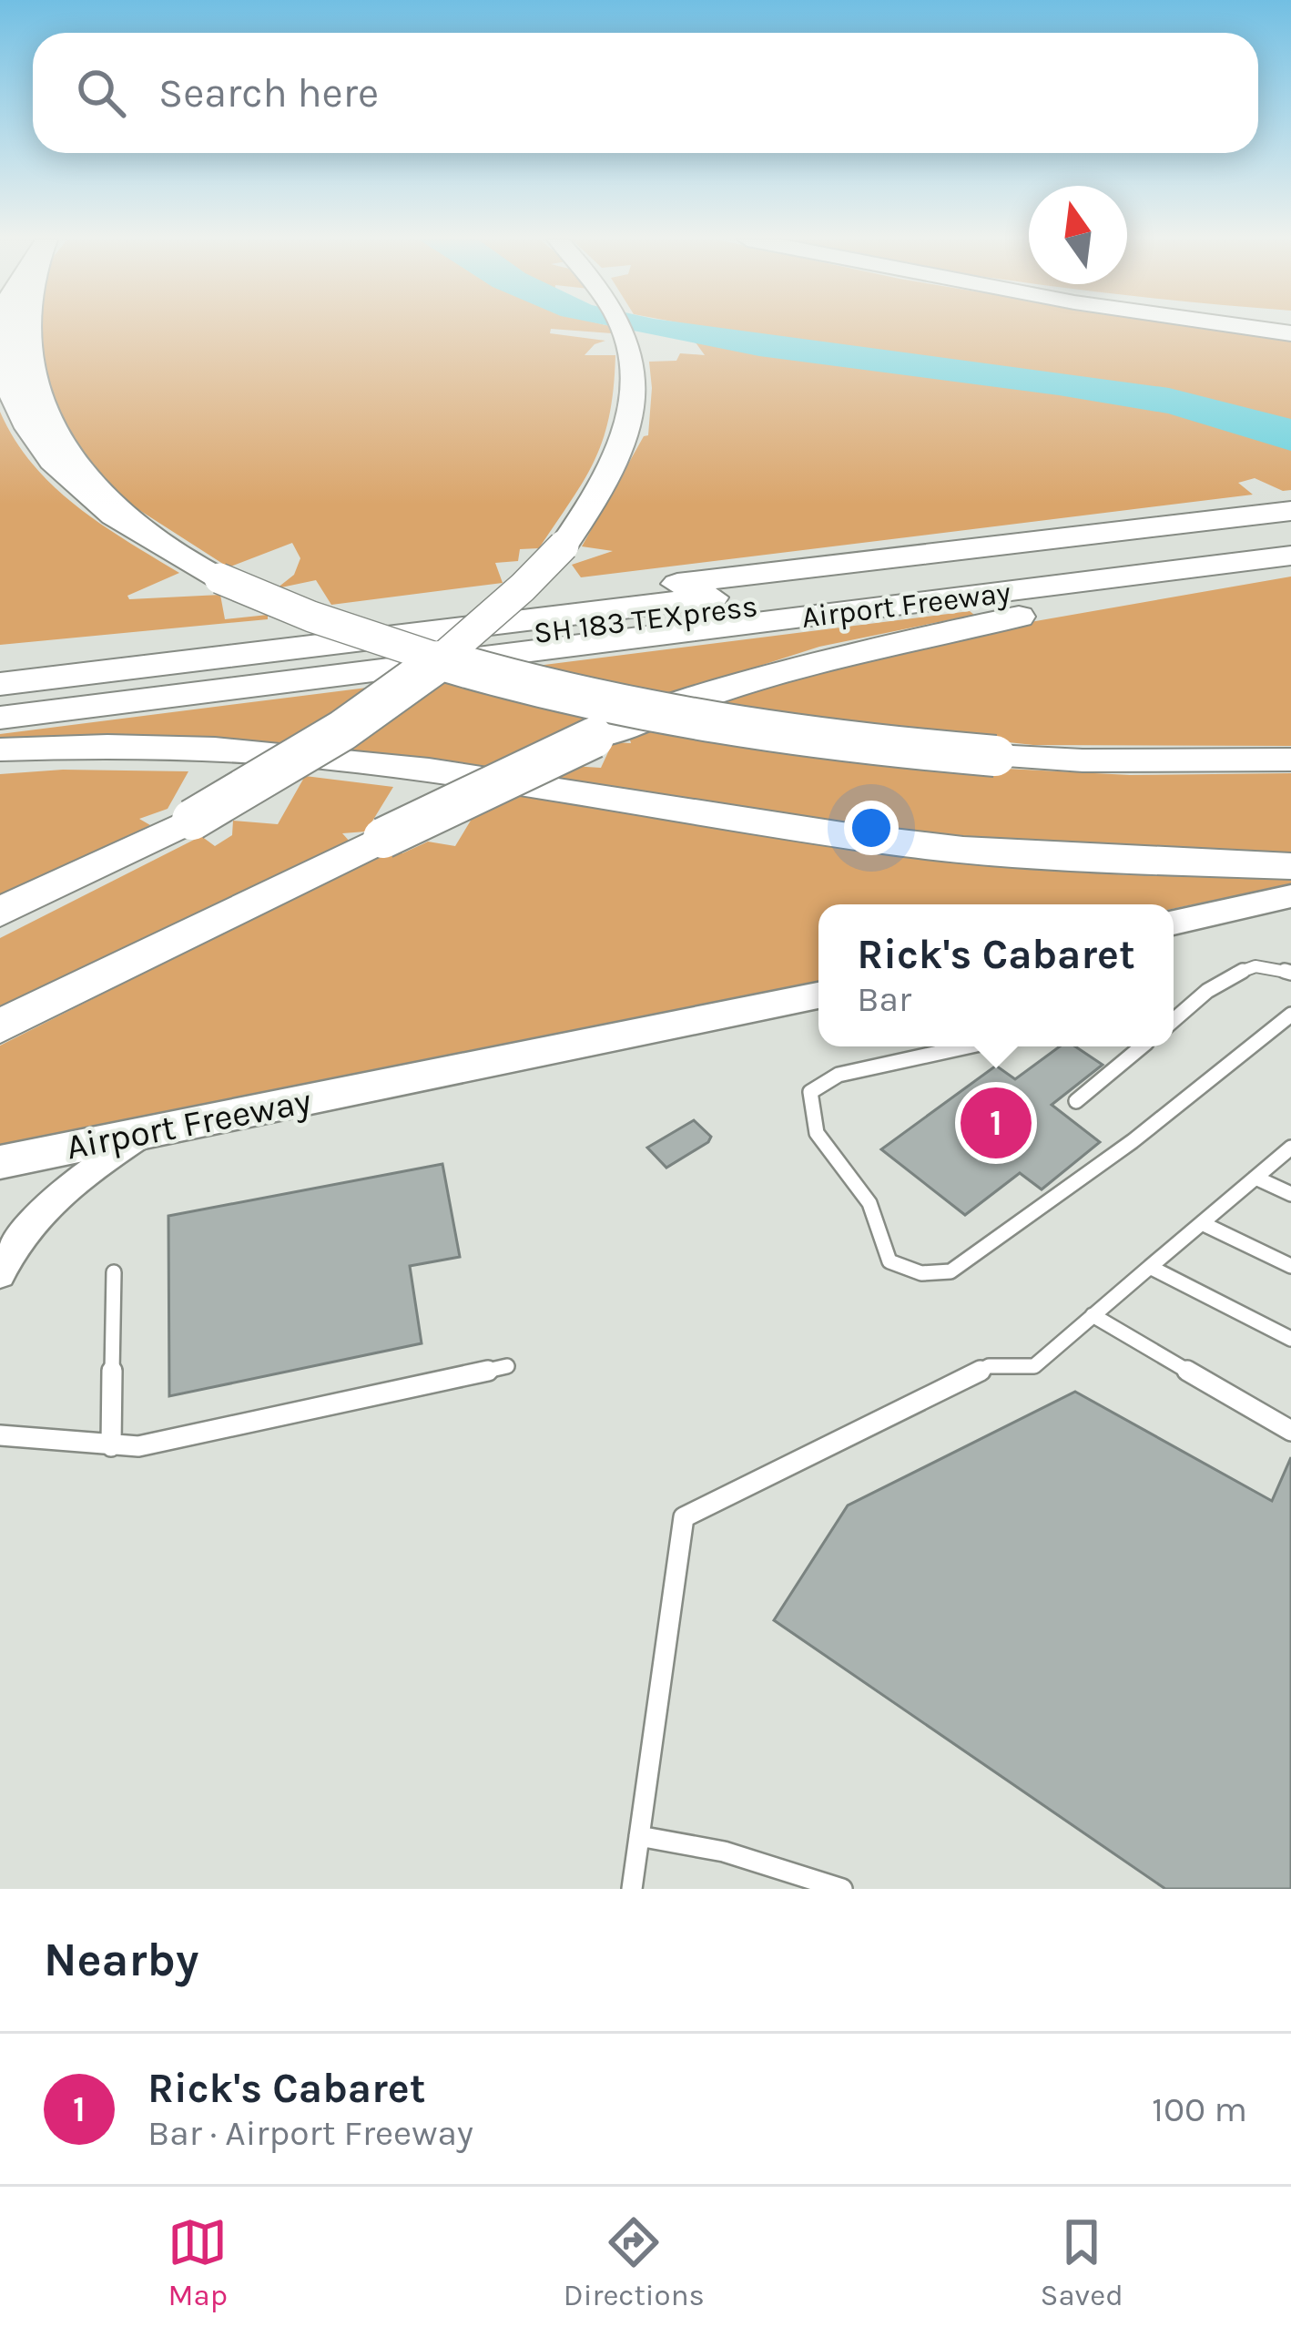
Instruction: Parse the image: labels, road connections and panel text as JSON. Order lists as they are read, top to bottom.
{
  "streets": {
    "highway": ["Airport Freeway", "SH 183 TEXpress"]
  },
  "north": "top",
  "page": {
    "search": "Search here",
    "popup": ["Rick's Cabaret", "Bar"],
    "pins": "1",
    "heading": "Nearby",
    "list": [
      {
        "mark": "1",
        "name": "Rick's Cabaret",
        "note": "Bar · Airport Freeway",
        "value": "100 m"
      }
    ],
    "nav": ["Map", "Directions", "Saved"]
  }
}
